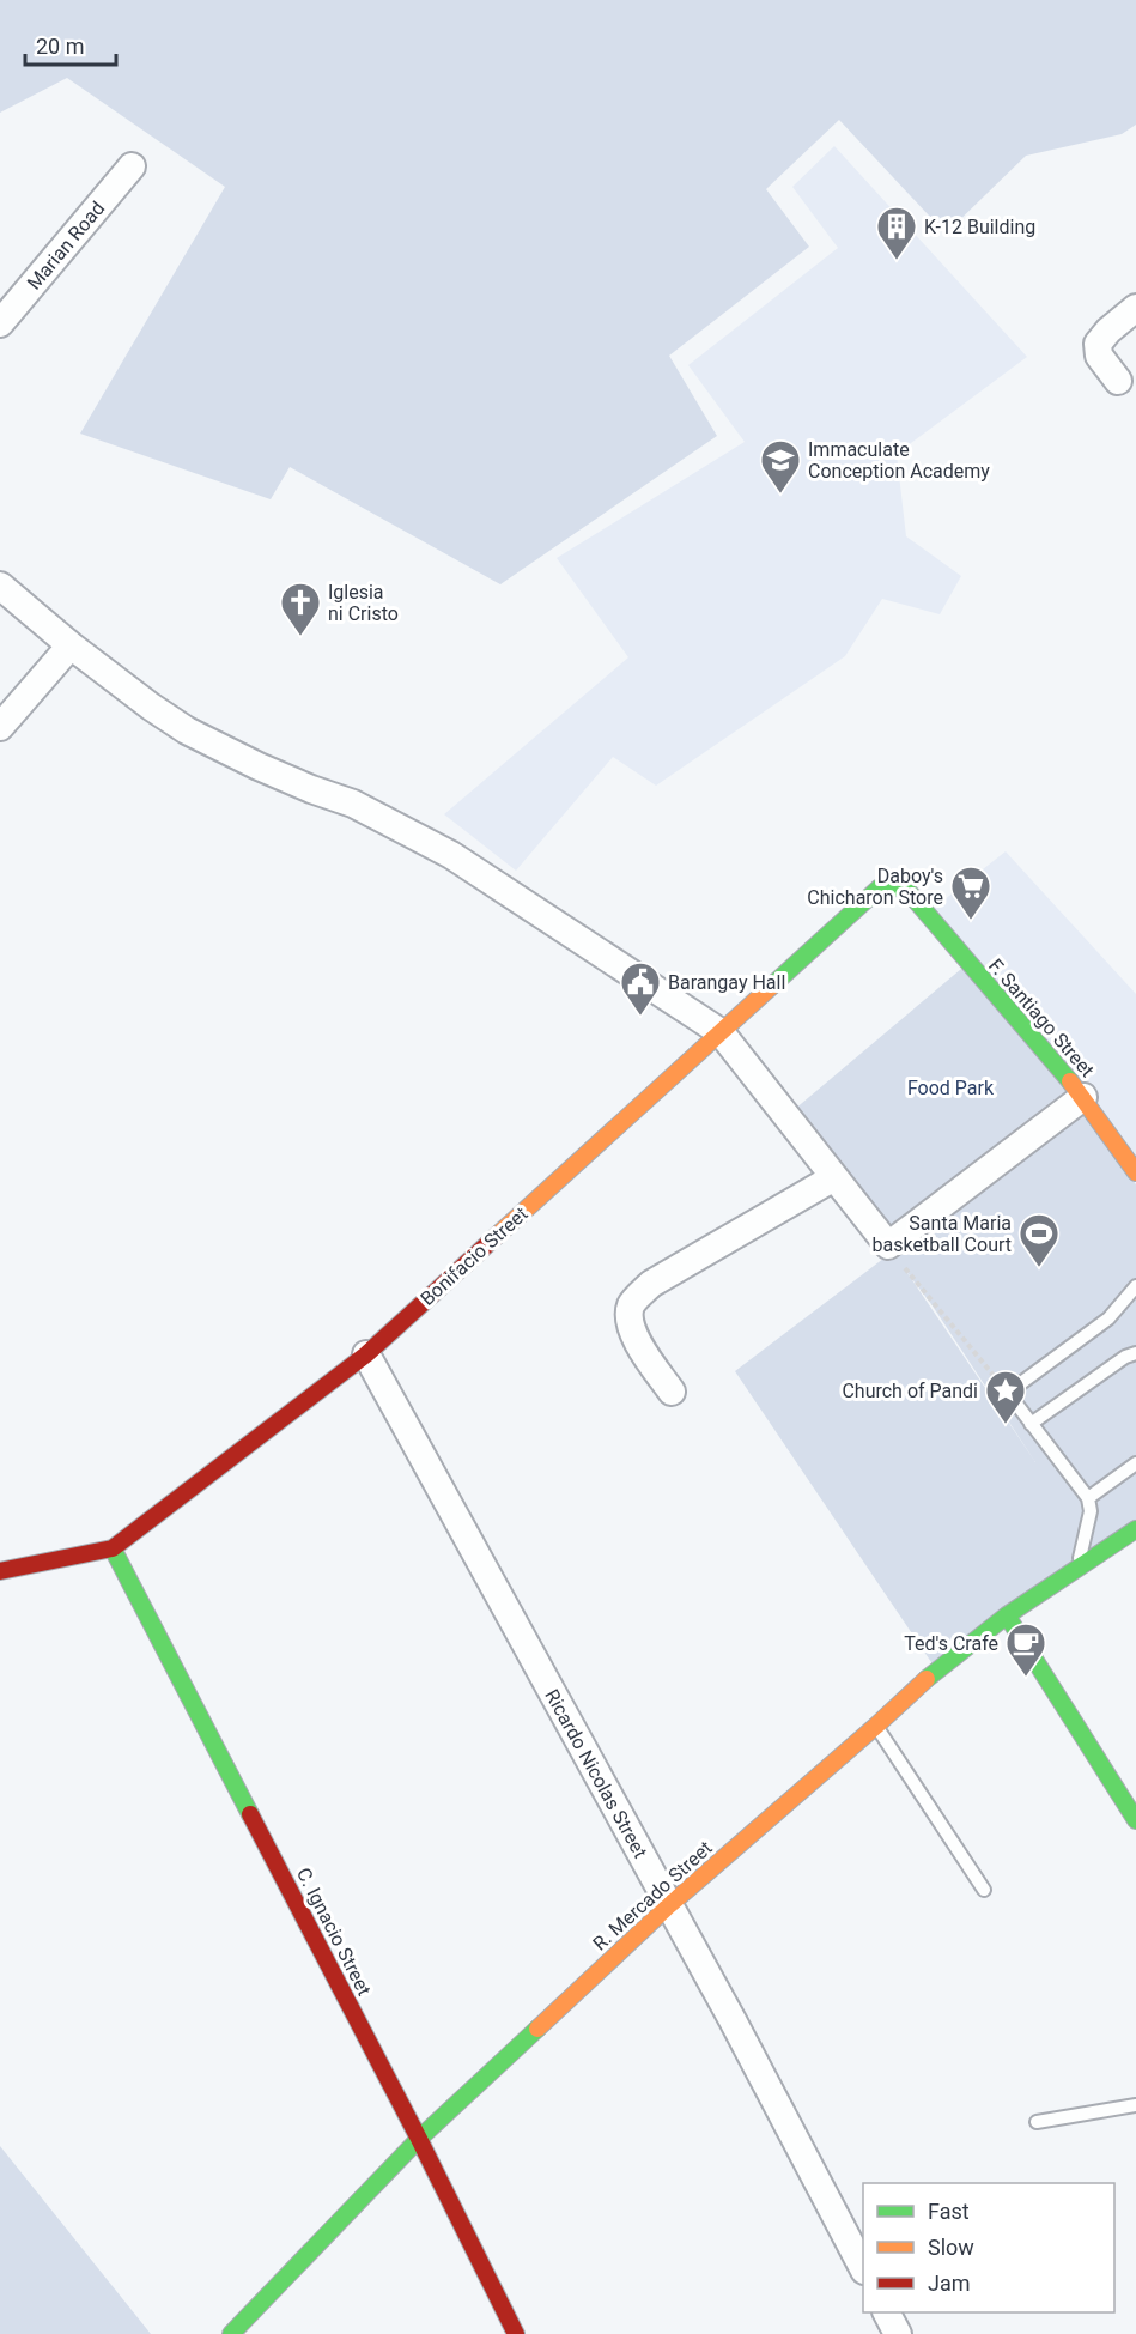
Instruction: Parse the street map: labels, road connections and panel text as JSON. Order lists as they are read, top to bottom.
{
  "streets": {
    "street": [
      "Marian Road",
      "F. Santiago Street",
      "Bonifacio Street",
      "Ricardo Nicolas Street",
      "R. Mercado Street",
      "C. Ignacio Street"
    ]
  },
  "crossings": [
    ["F. Santiago Street", "Bonifacio Street"],
    ["Bonifacio Street", "Ricardo Nicolas Street"],
    ["Bonifacio Street", "C. Ignacio Street"],
    ["Ricardo Nicolas Street", "R. Mercado Street"],
    ["R. Mercado Street", "C. Ignacio Street"]
  ],
  "parks": ["Food Park"],
  "places": {
    "building": ["K-12 Building"],
    "school or university": ["Immaculate Conception Academy"],
    "church": ["Iglesia ni Cristo"],
    "supermarket": ["Daboy's Chicharon Store"],
    "public building": ["Barangay Hall"],
    "sports": ["Santa Maria basketball Court"],
    "place": ["Church of Pandi"],
    "cafe": ["Ted's Crafe"]
  },
  "legend": ["Fast", "Slow", "Jam"],
  "scale_bar": "20 m"
}
